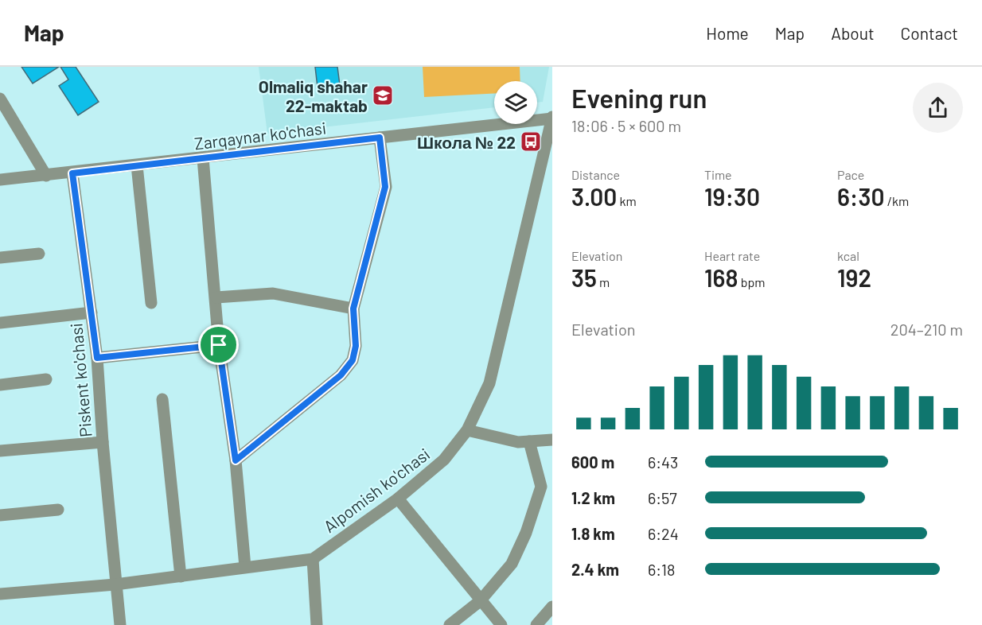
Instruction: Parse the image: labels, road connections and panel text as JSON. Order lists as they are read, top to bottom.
{
  "streets": {
    "street": ["Zarqaynar ko'chasi", "Piskent ko'chasi", "Alpomish ko'chasi"]
  },
  "crossings": [
    ["Zarqaynar ko'chasi", "Piskent ko'chasi"],
    ["Zarqaynar ko'chasi", "Alpomish ko'chasi"],
    ["Piskent ko'chasi", "Alpomish ko'chasi"]
  ],
  "places": {
    "school or university": ["Olmaliq shahar 22-maktab"],
    "bus stop": ["Школа № 22"]
  },
  "page": {
    "header": "Map",
    "nav": [
      "Home",
      "Map",
      "About",
      "Contact"
    ],
    "heading": ["Evening run", "18:06 · 5 × 600 m"],
    "stats": [
      ["Distance", "3.00 km"],
      ["Time", "19:30"],
      ["Pace", "6:30 /km"],
      ["Elevation", "35 m"],
      ["Heart rate", "168 bpm"],
      ["kcal", "192"]
    ],
    "chart": ["Elevation", "204–210 m"],
    "list": [
      {
        "name": "600 m",
        "note": "6:43"
      },
      {
        "name": "1.2 km",
        "note": "6:57"
      },
      {
        "name": "1.8 km",
        "note": "6:24"
      },
      {
        "name": "2.4 km",
        "note": "6:18"
      }
    ]
  }
}
